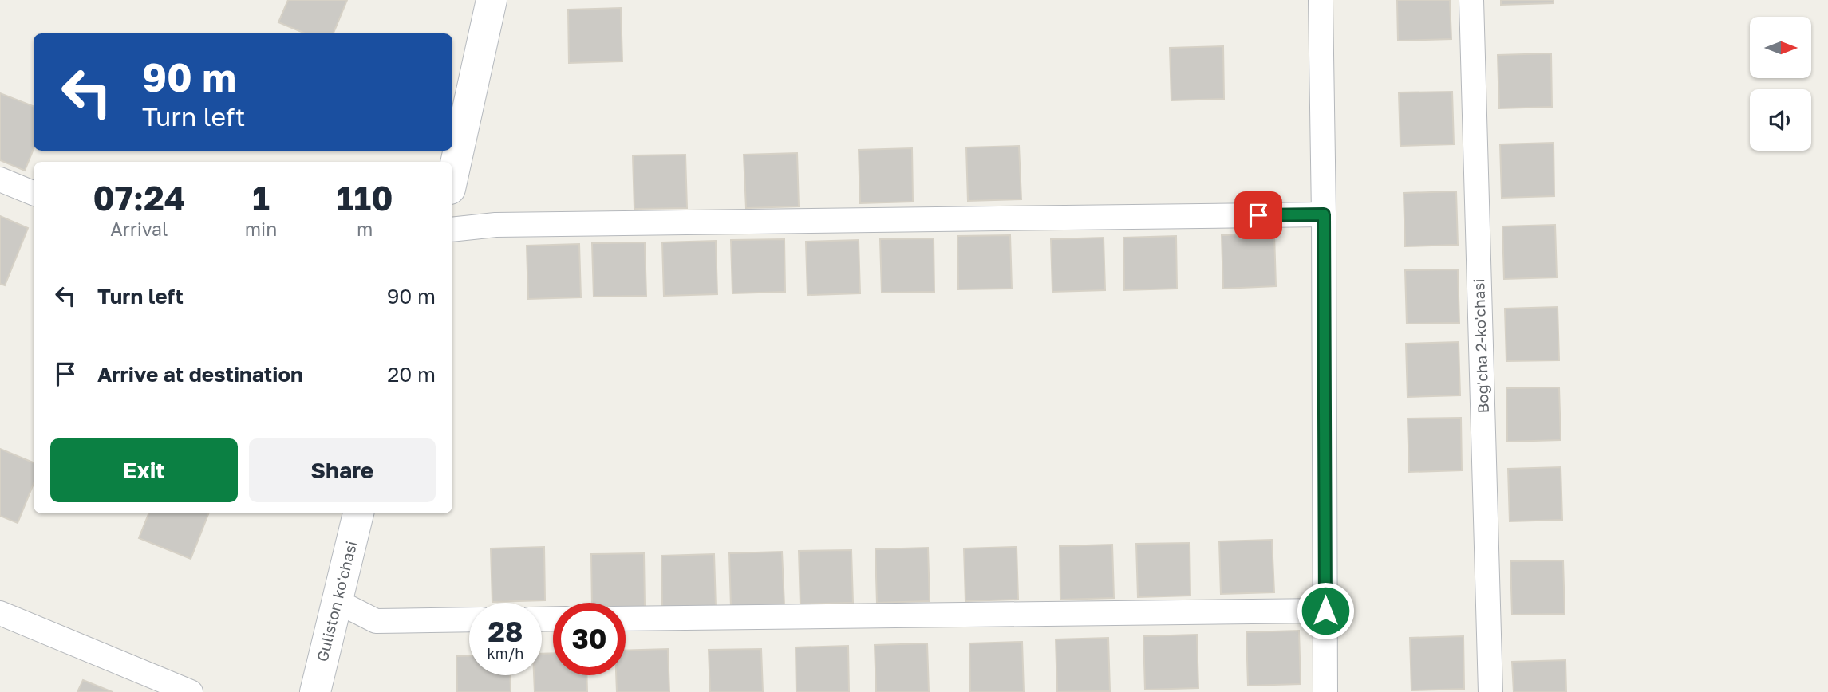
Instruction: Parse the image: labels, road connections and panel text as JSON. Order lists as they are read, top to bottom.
{
  "streets": {
    "main road": ["Guliston ko'chasi"],
    "street": ["Bog'cha 2-ko'chasi"]
  },
  "north": "right",
  "page": {
    "turn": ["90 m", "Turn left"],
    "eta": [
      "07:24",
      "Arrival",
      "1",
      "min",
      "110",
      "m"
    ],
    "list": [
      {
        "name": "Turn left",
        "value": "90 m"
      },
      {
        "name": "Arrive at destination",
        "value": "20 m"
      }
    ],
    "buttons": ["Exit", "Share"],
    "speed": "28 km/h",
    "limit": "30"
  }
}
